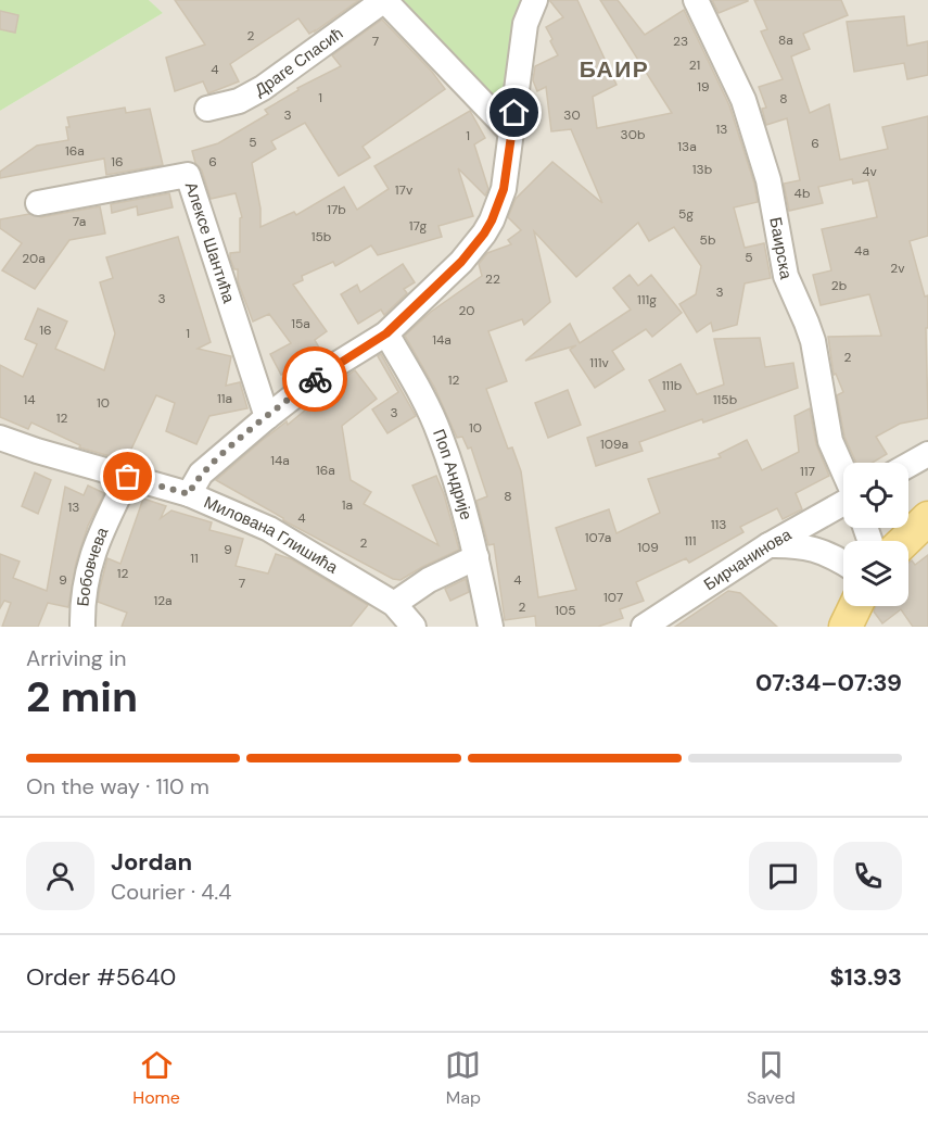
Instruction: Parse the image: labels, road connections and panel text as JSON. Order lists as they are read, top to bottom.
{
  "streets": {
    "street": [
      "Драге Спасић",
      "Алексе Шантића",
      "Баирска",
      "Поп Андрије",
      "Милована Глишића",
      "Бирчанинова",
      "Бобовчева"
    ]
  },
  "crossings": [
    ["Милована Глишића", "Бобовчева"]
  ],
  "districts": ["БАИР"],
  "house_numbers": [
    "2",
    "8a",
    "7",
    "23",
    "21",
    "4",
    "19",
    "1",
    "8",
    "3",
    "30",
    "13",
    "30b",
    "1",
    "5",
    "6",
    "13a",
    "16a",
    "16",
    "6",
    "13b",
    "4v",
    "17v",
    "4b",
    "17b",
    "5g",
    "7a",
    "17g",
    "15b",
    "5b",
    "4a",
    "5",
    "20a",
    "2v",
    "22",
    "2b",
    "3",
    "3",
    "111g",
    "20",
    "15a",
    "16",
    "1",
    "14a",
    "2",
    "111v",
    "12",
    "111b",
    "11a",
    "14",
    "115b",
    "10",
    "3",
    "12",
    "10",
    "109a",
    "14a",
    "16a",
    "117",
    "8",
    "1a",
    "13",
    "4",
    "113",
    "107a",
    "111",
    "2",
    "109",
    "9",
    "11",
    "12",
    "9",
    "4",
    "7",
    "107",
    "12a",
    "2",
    "105"
  ],
  "page": {
    "heading": ["2 min", "Arriving in", "07:34–07:39"],
    "panel": [
      "Jordan",
      "Courier · 4.4",
      "Order #5640",
      "$13.93"
    ],
    "bar": "On the way · 110 m",
    "tabs": ["Home", "Map", "Saved"]
  }
}
